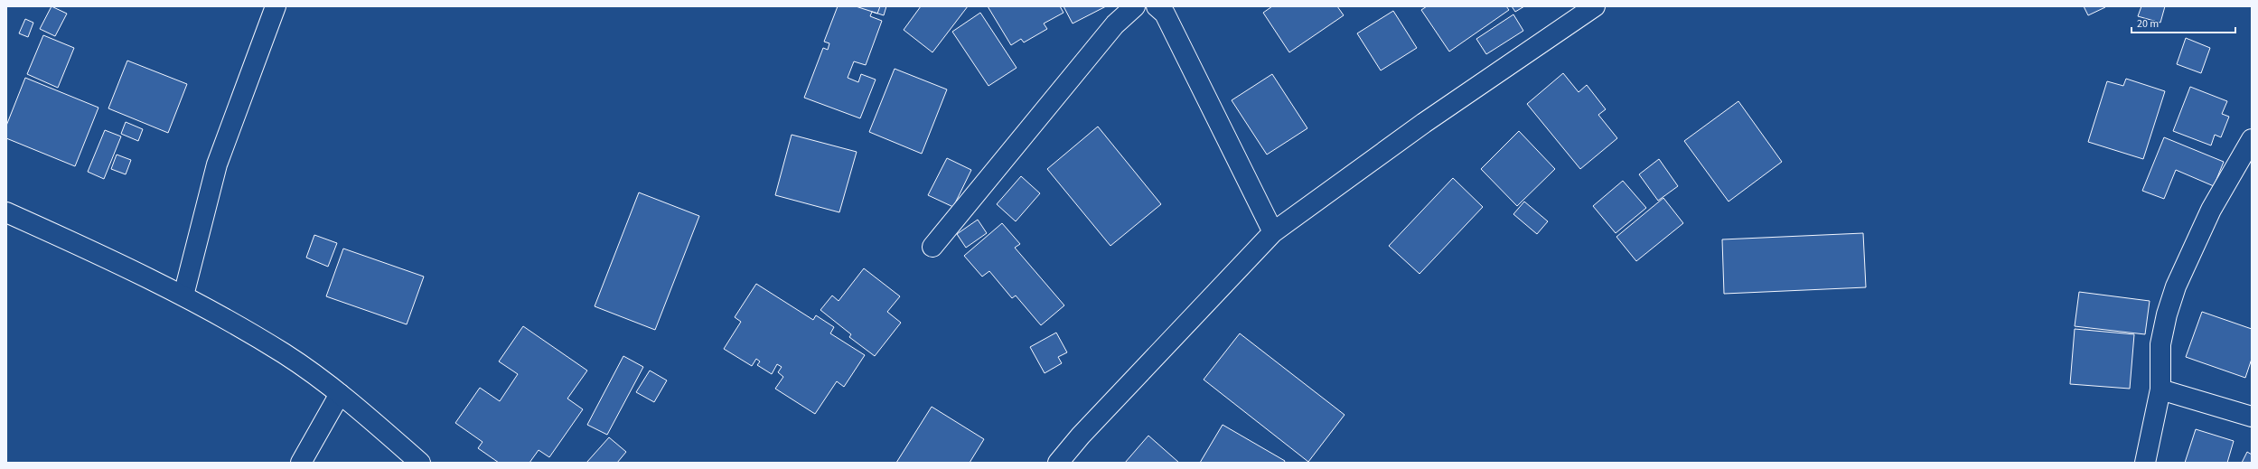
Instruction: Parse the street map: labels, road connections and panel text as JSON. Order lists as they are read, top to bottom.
{
  "scale_bar": "20 m"
}
